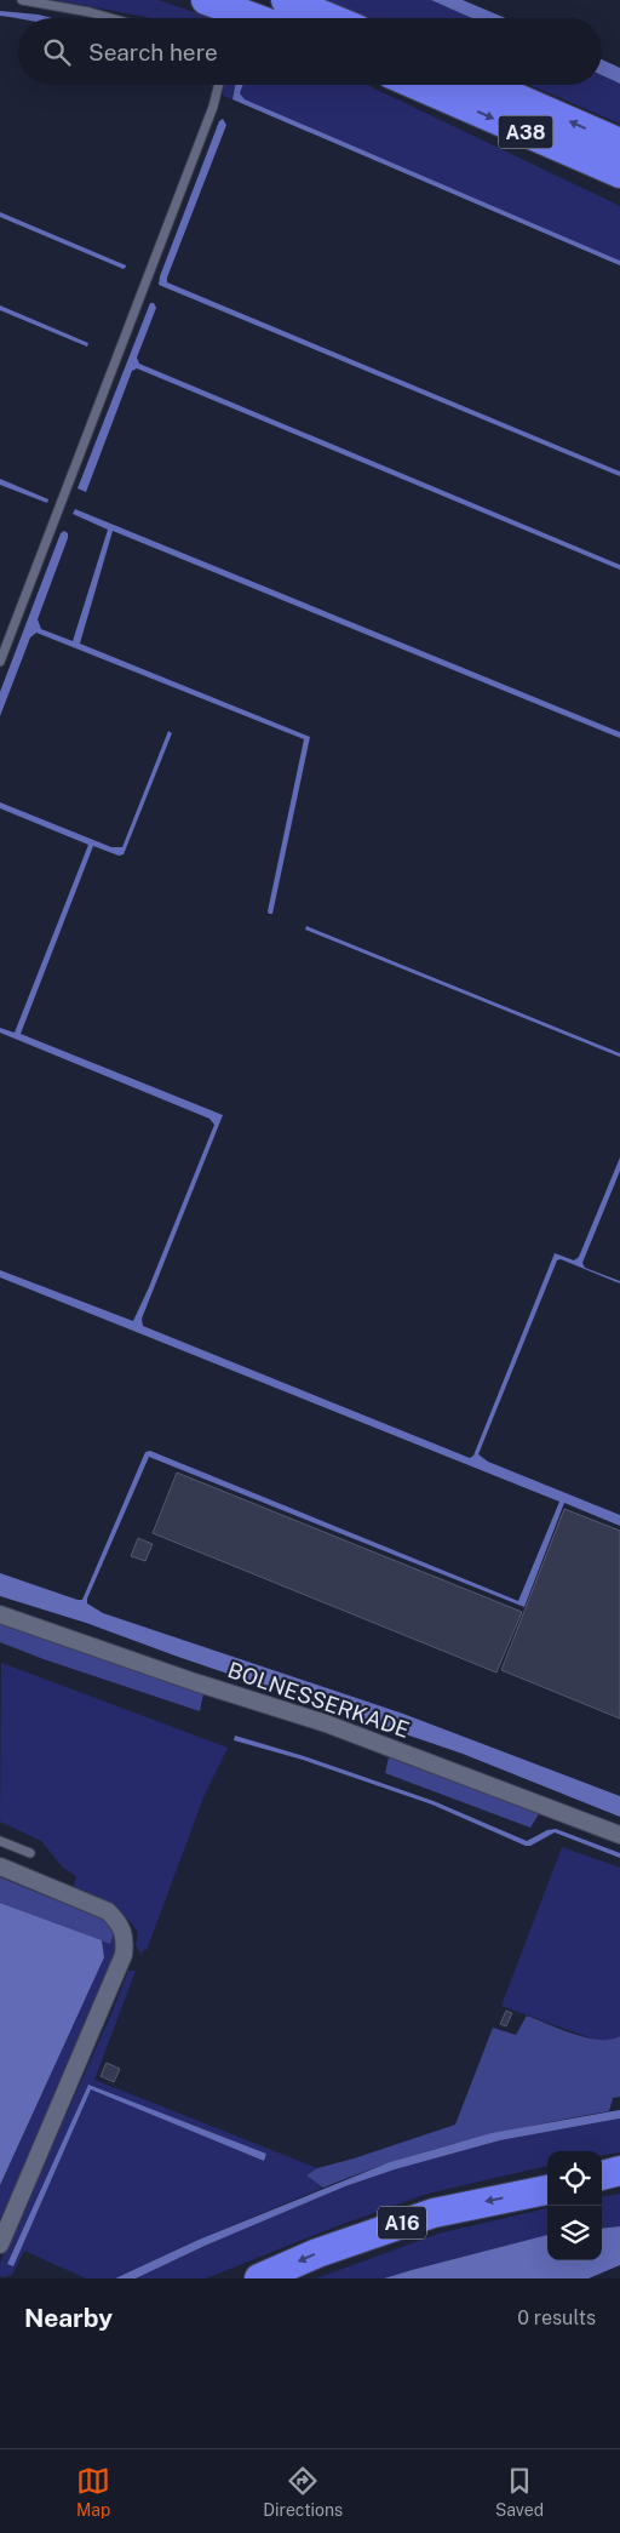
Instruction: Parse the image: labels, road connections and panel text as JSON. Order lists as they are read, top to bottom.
{
  "streets": {
    "highway": ["A38", "A16"],
    "street": ["BOLNESSERKADE"]
  },
  "page": {
    "search": "Search here",
    "heading": ["Nearby", "0 results"],
    "nav": ["Map", "Directions", "Saved"]
  }
}
